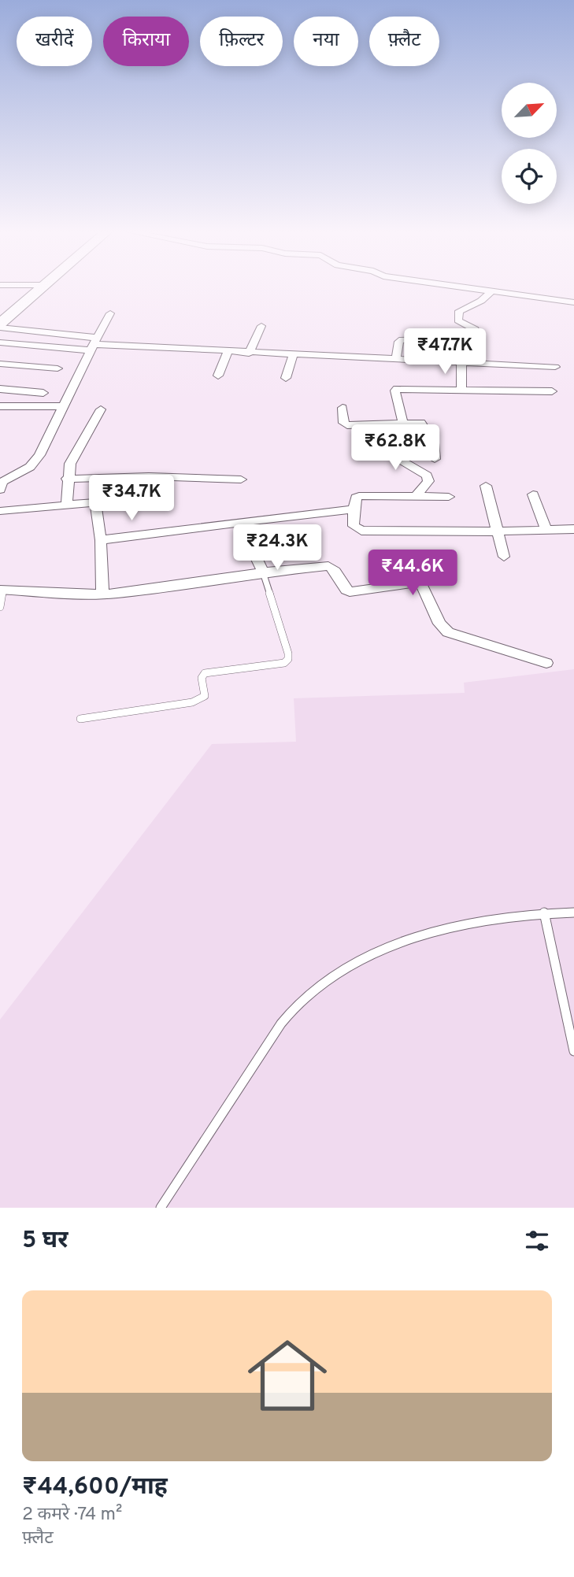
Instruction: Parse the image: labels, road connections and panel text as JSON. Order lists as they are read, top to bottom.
{
  "north": "top right",
  "page": {
    "chip": [
      "खरीदें",
      "किराया",
      "फ़िल्टर",
      "नया",
      "फ़्लैट"
    ],
    "price": [
      "₹47.7K",
      "₹62.8K",
      "₹34.7K",
      "₹24.3K",
      "₹44.6K"
    ],
    "heading": "5 घर",
    "list": [
      {
        "name": "₹44,600/माह",
        "note": "2 कमरे · 74 m² · फ़्लैट"
      }
    ]
  }
}
